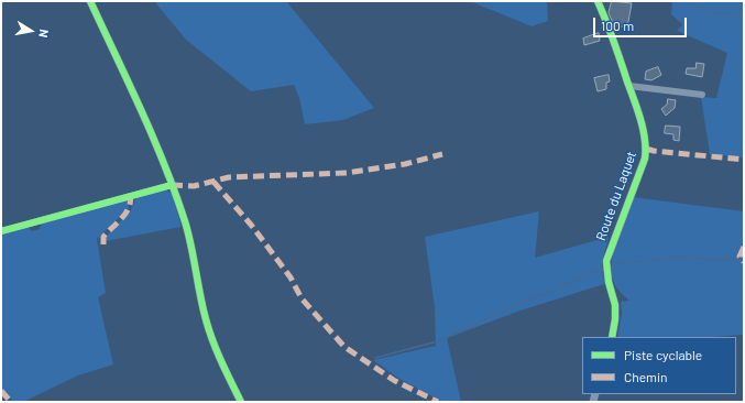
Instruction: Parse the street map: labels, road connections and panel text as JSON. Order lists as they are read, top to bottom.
{
  "streets": {
    "street": ["Route du Laquet"]
  },
  "legend": ["Piste cyclable", "Chemin"],
  "scale_bar": "100 m",
  "north": "right"
}
